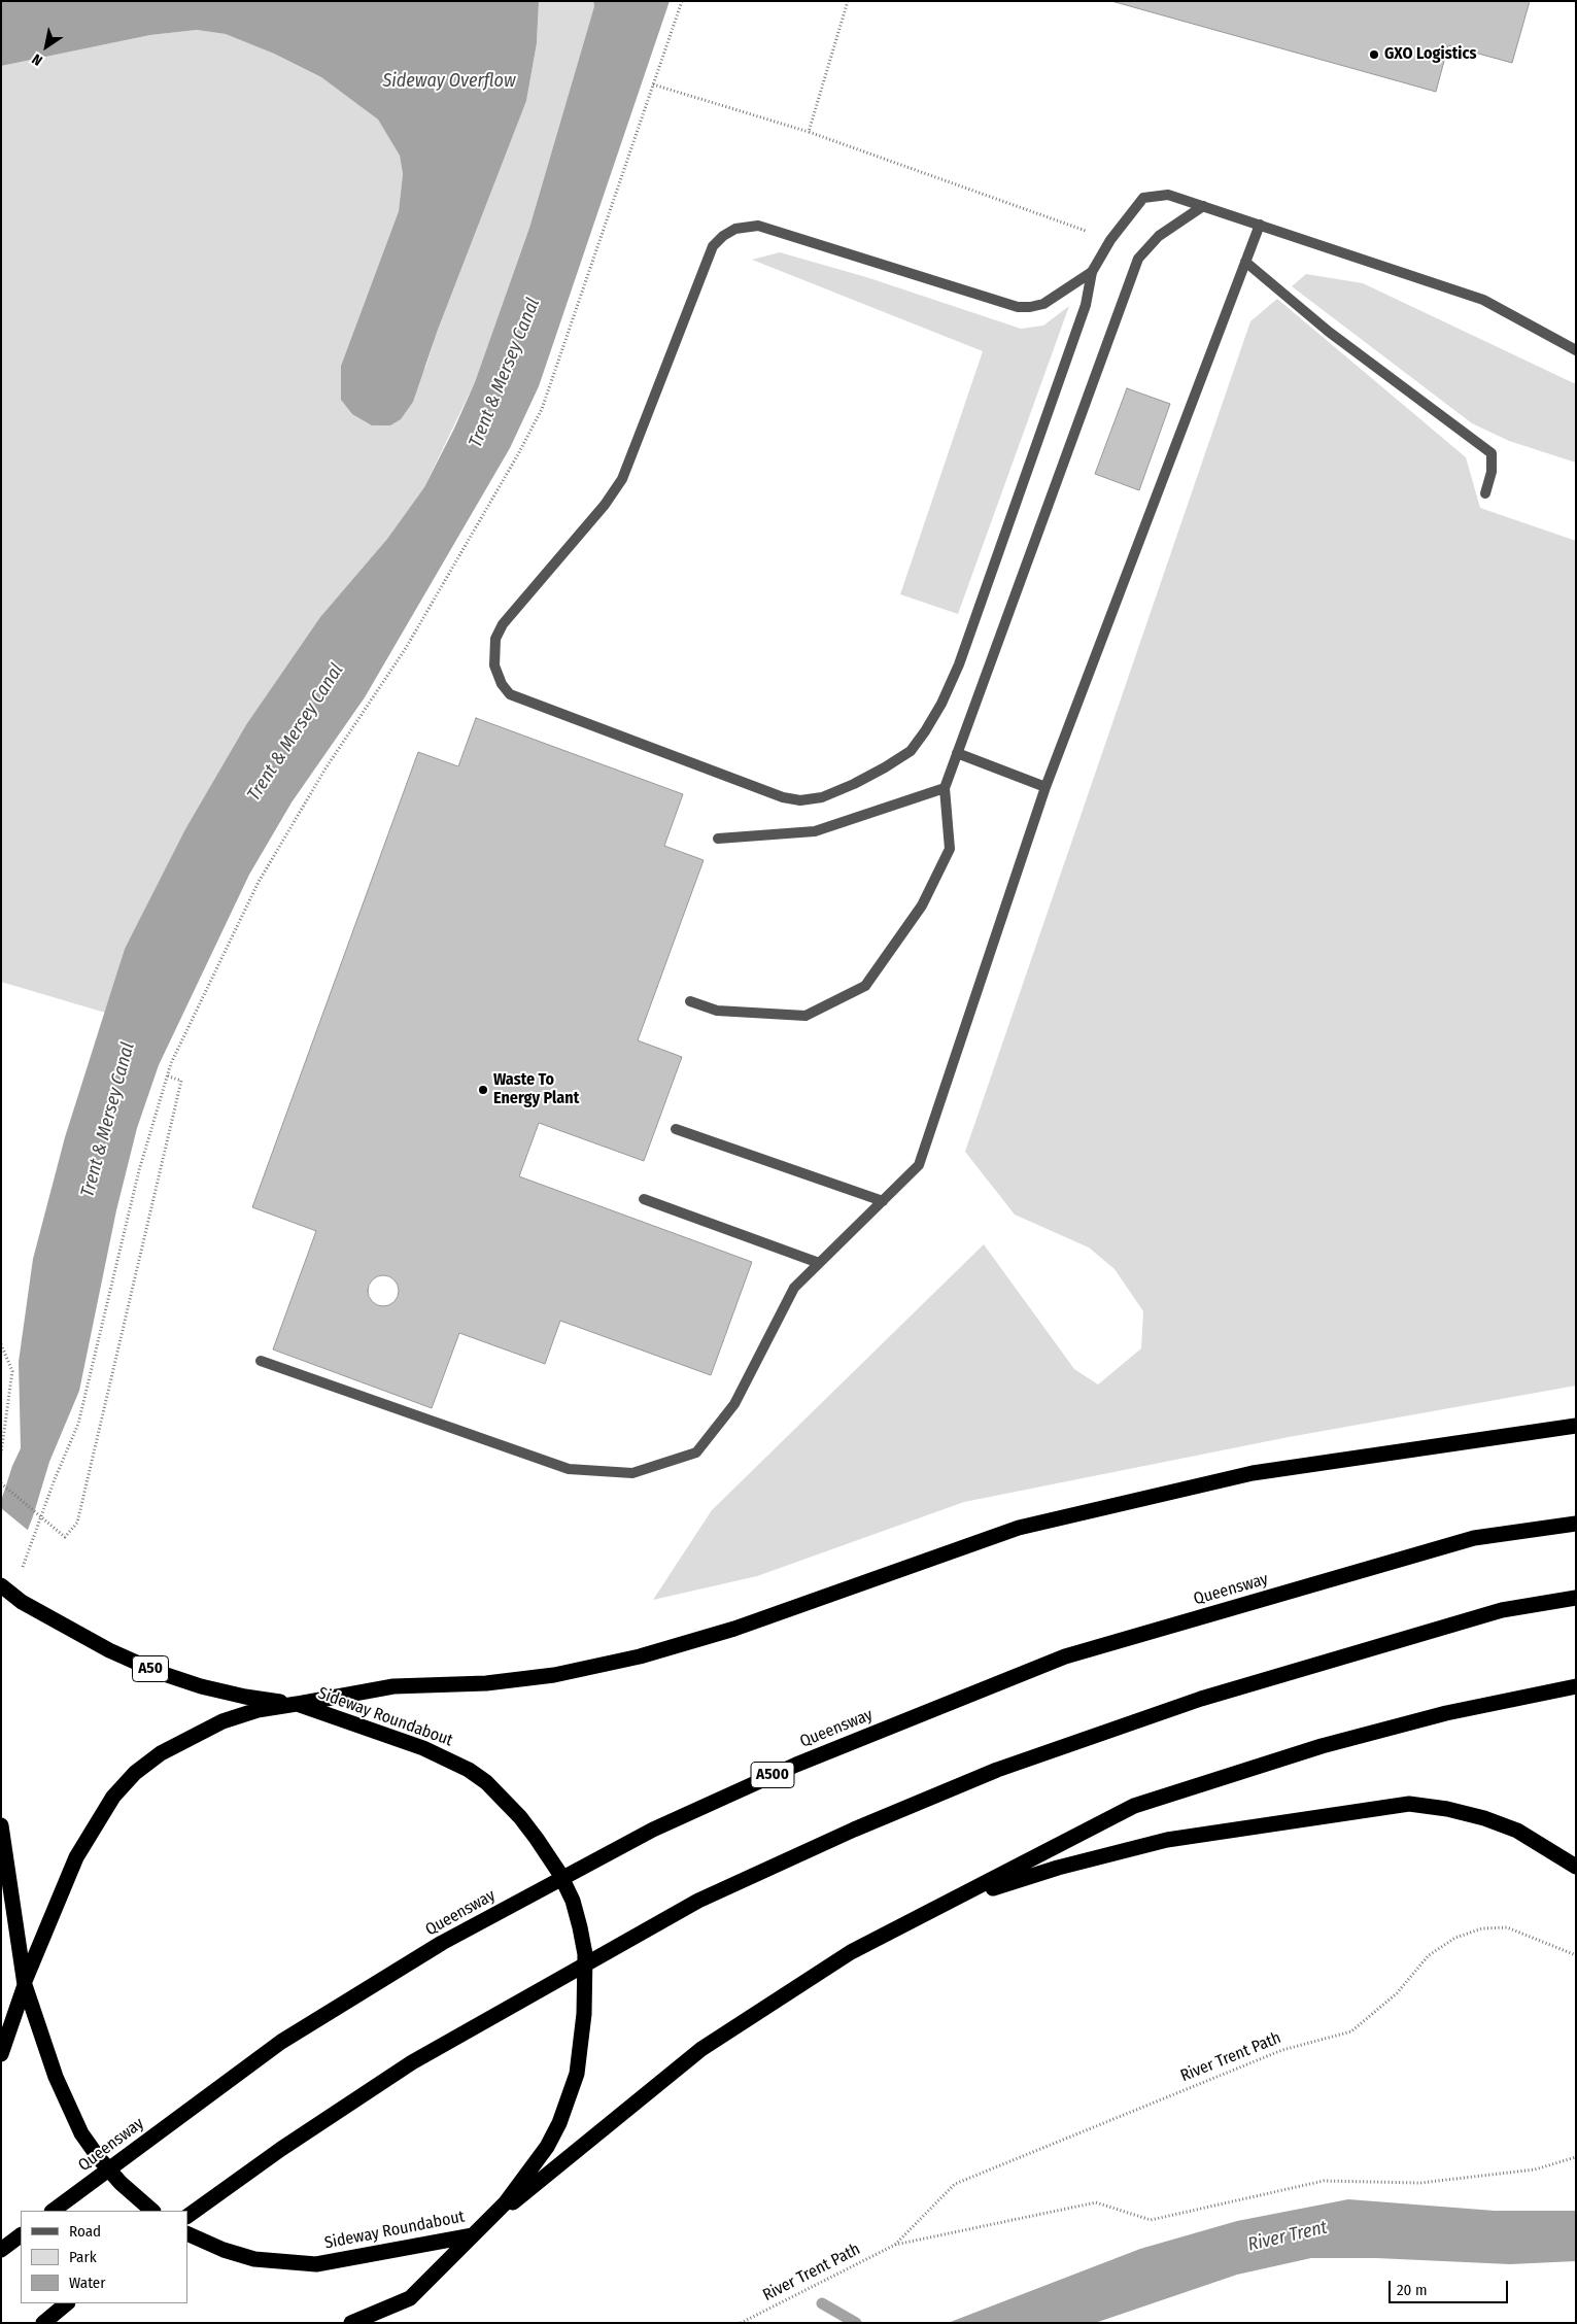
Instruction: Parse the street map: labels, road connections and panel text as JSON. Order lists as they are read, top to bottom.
{
  "streets": {
    "highway": [
      "Queensway",
      "A50",
      "Sideway Roundabout",
      "A500"
    ],
    "path": ["River Trent Path"]
  },
  "crossings": [
    ["A50", "Sideway Roundabout"]
  ],
  "water": ["Sideway Overflow", "Trent & Mersey Canal", "River Trent"],
  "places": ["GXO Logistics", "Waste To Energy Plant"],
  "legend": ["Road", "Park", "Water"],
  "scale_bar": "20 m",
  "north": "bottom left"
}
